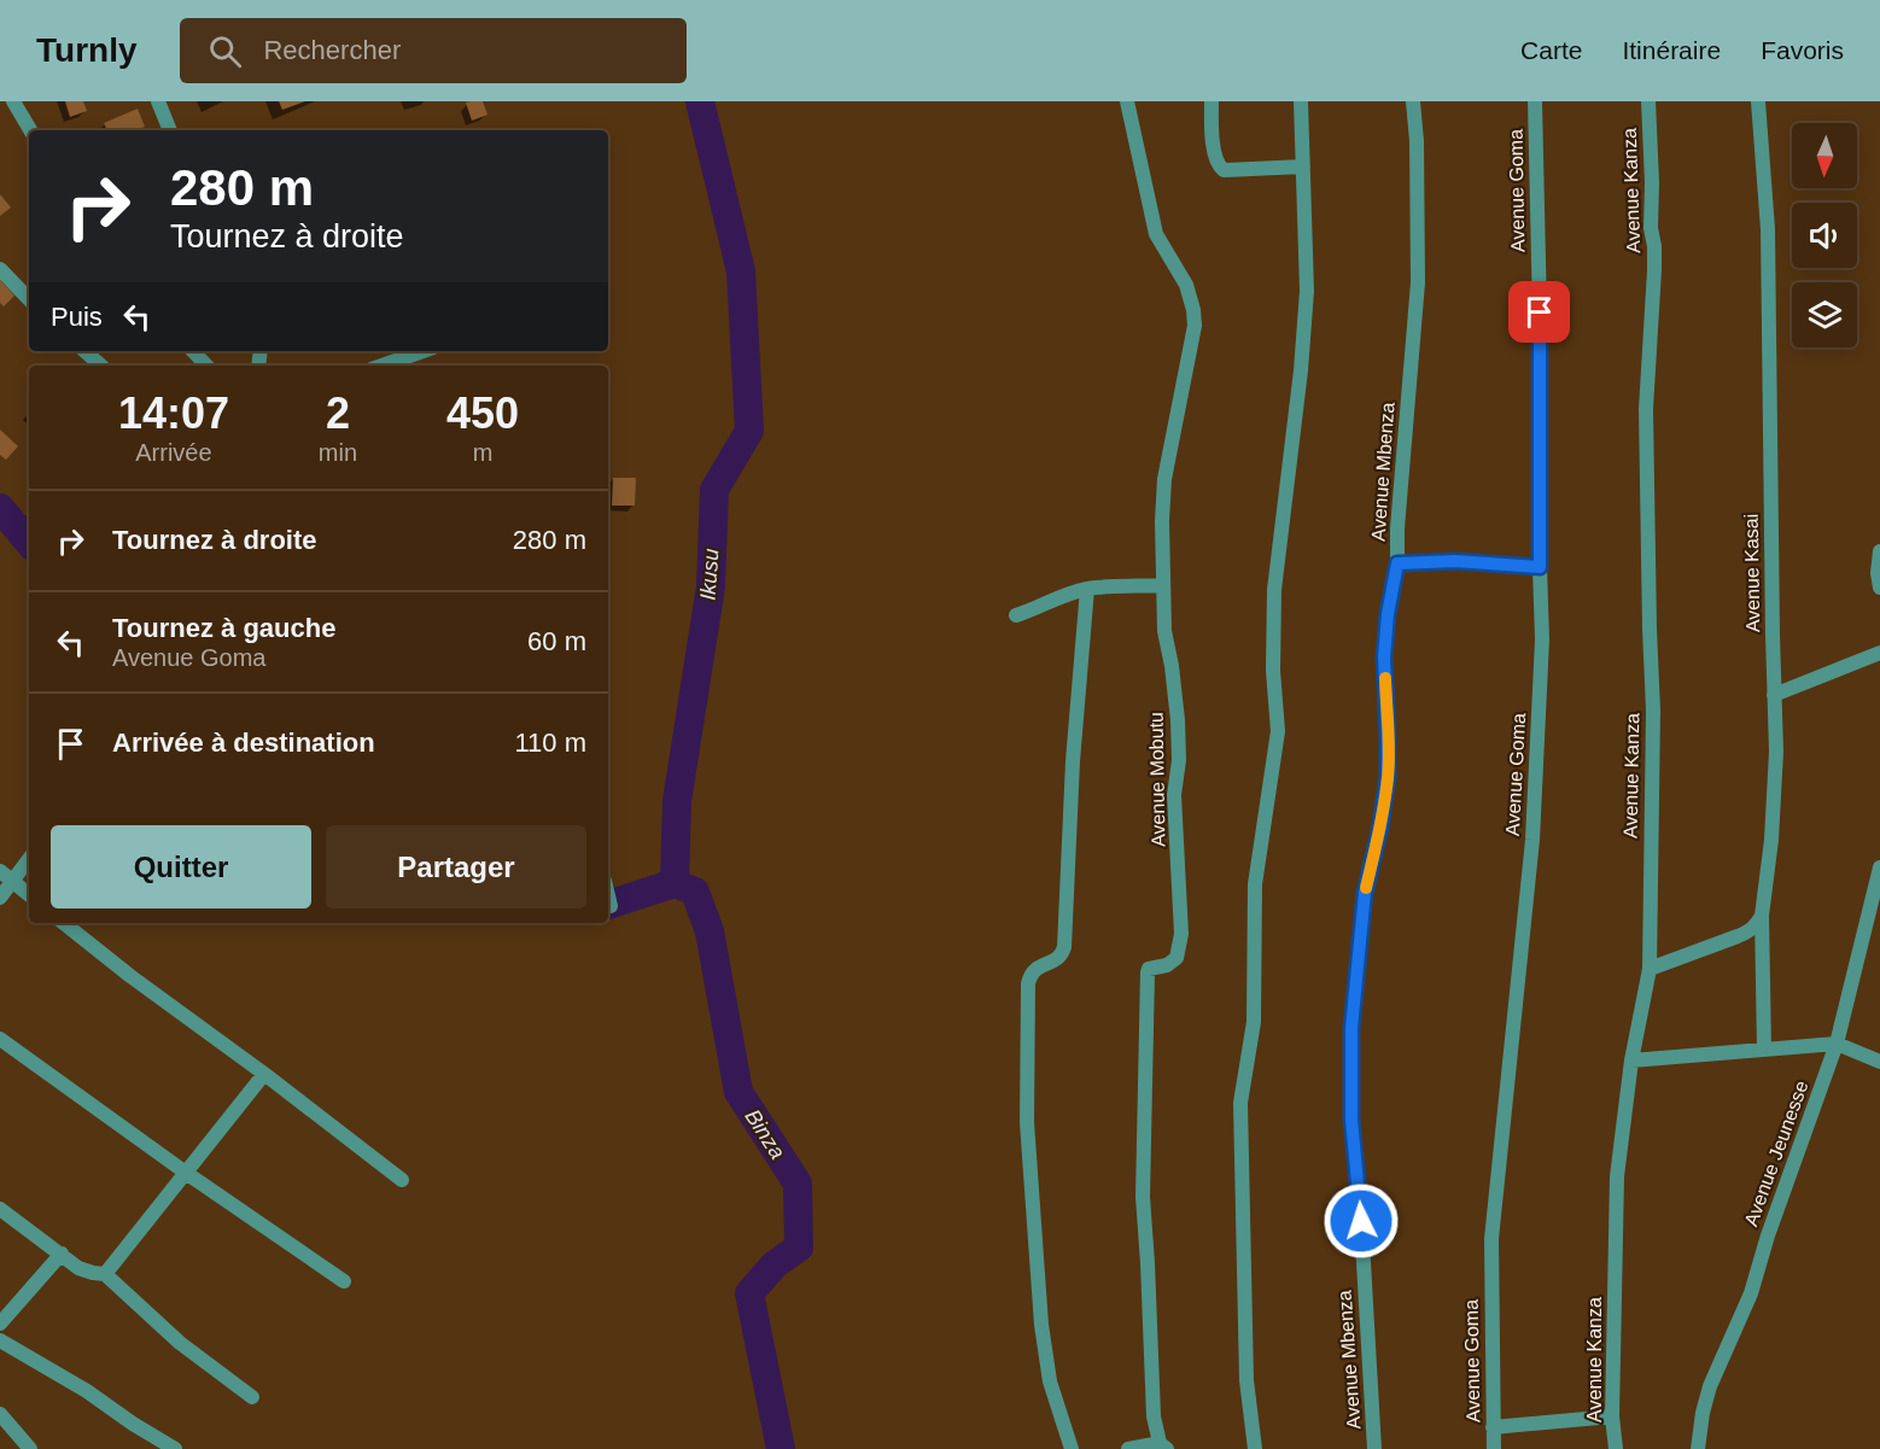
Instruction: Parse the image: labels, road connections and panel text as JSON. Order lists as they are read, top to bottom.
{
  "streets": {
    "street": [
      "Avenue Goma",
      "Avenue Kanza",
      "Avenue Mbenza",
      "Avenue Kasai",
      "Avenue Mobutu",
      "Avenue Jeunesse"
    ]
  },
  "water": ["Ikusu", "Binza"],
  "north": "bottom",
  "page": {
    "header": "Turnly",
    "search": "Rechercher",
    "nav": ["Carte", "Itinéraire", "Favoris"],
    "turn": ["280 m", "Tournez à droite"],
    "then": "Puis",
    "eta": [
      "14:07",
      "Arrivée",
      "2",
      "min",
      "450",
      "m"
    ],
    "list": [
      {
        "name": "Tournez à droite",
        "value": "280 m"
      },
      {
        "name": "Tournez à gauche",
        "note": "Avenue Goma",
        "value": "60 m"
      },
      {
        "name": "Arrivée à destination",
        "value": "110 m"
      }
    ],
    "buttons": ["Quitter", "Partager"]
  }
}
